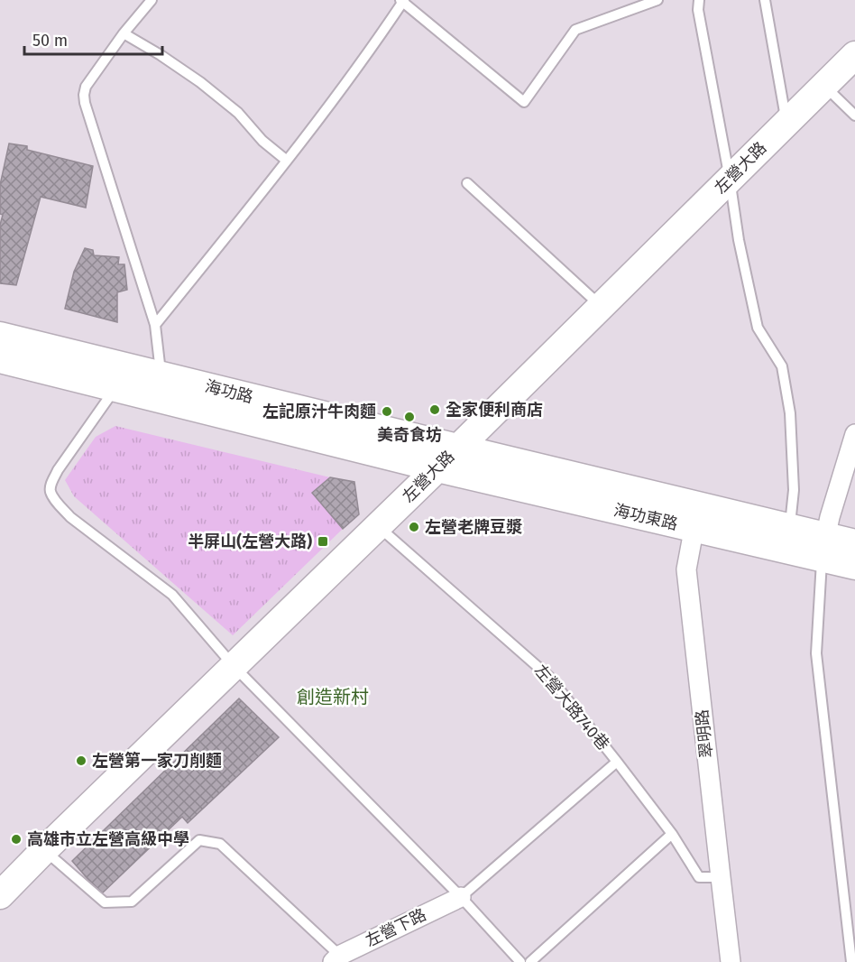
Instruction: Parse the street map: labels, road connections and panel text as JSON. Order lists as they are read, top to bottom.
{
  "streets": {
    "street": [
      "左營大路",
      "海功路",
      "海功東路",
      "翠明路",
      "左營下路"
    ],
    "lane": ["左營大路740巷"]
  },
  "crossings": [
    ["左營大路", "海功路"],
    ["左營大路", "海功東路"],
    ["左營大路", "左營大路740巷"],
    ["海功路", "海功東路"],
    ["海功東路", "翠明路"],
    ["左營大路740巷", "翠明路"]
  ],
  "districts": ["創造新村"],
  "places": {
    "other": [
      "全家便利商店",
      "左記原汁牛肉麵",
      "美奇食坊",
      "左營老牌豆漿",
      "左營第一家刀削麵",
      "高雄市立左營高級中學"
    ],
    "transit": ["半屏山(左營大路)"]
  },
  "scale_bar": "50 m"
}
